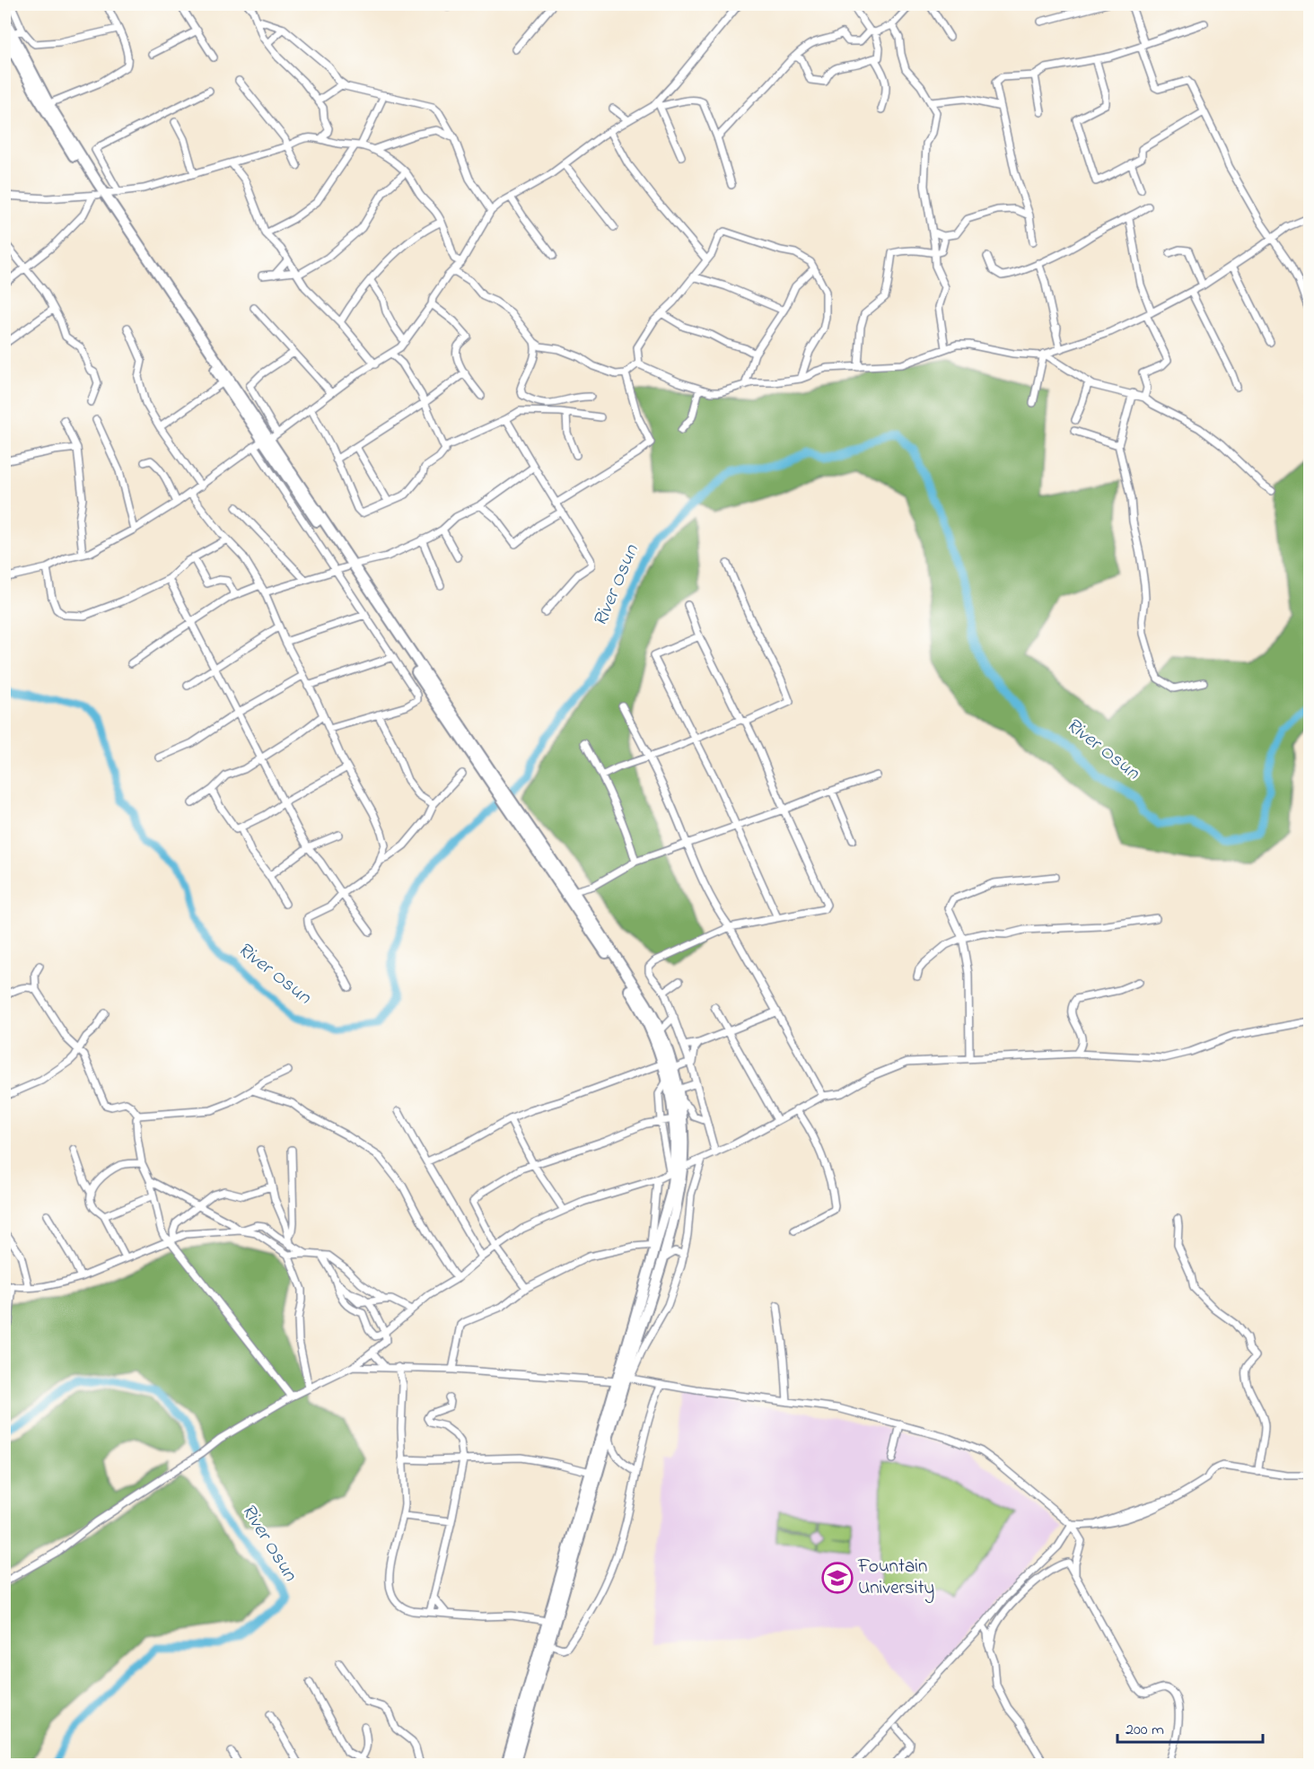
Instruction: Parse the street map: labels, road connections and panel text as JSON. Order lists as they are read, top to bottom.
{
  "water": ["River Osun"],
  "places": {
    "school or university": ["Fountain University"]
  },
  "scale_bar": "200 m"
}
